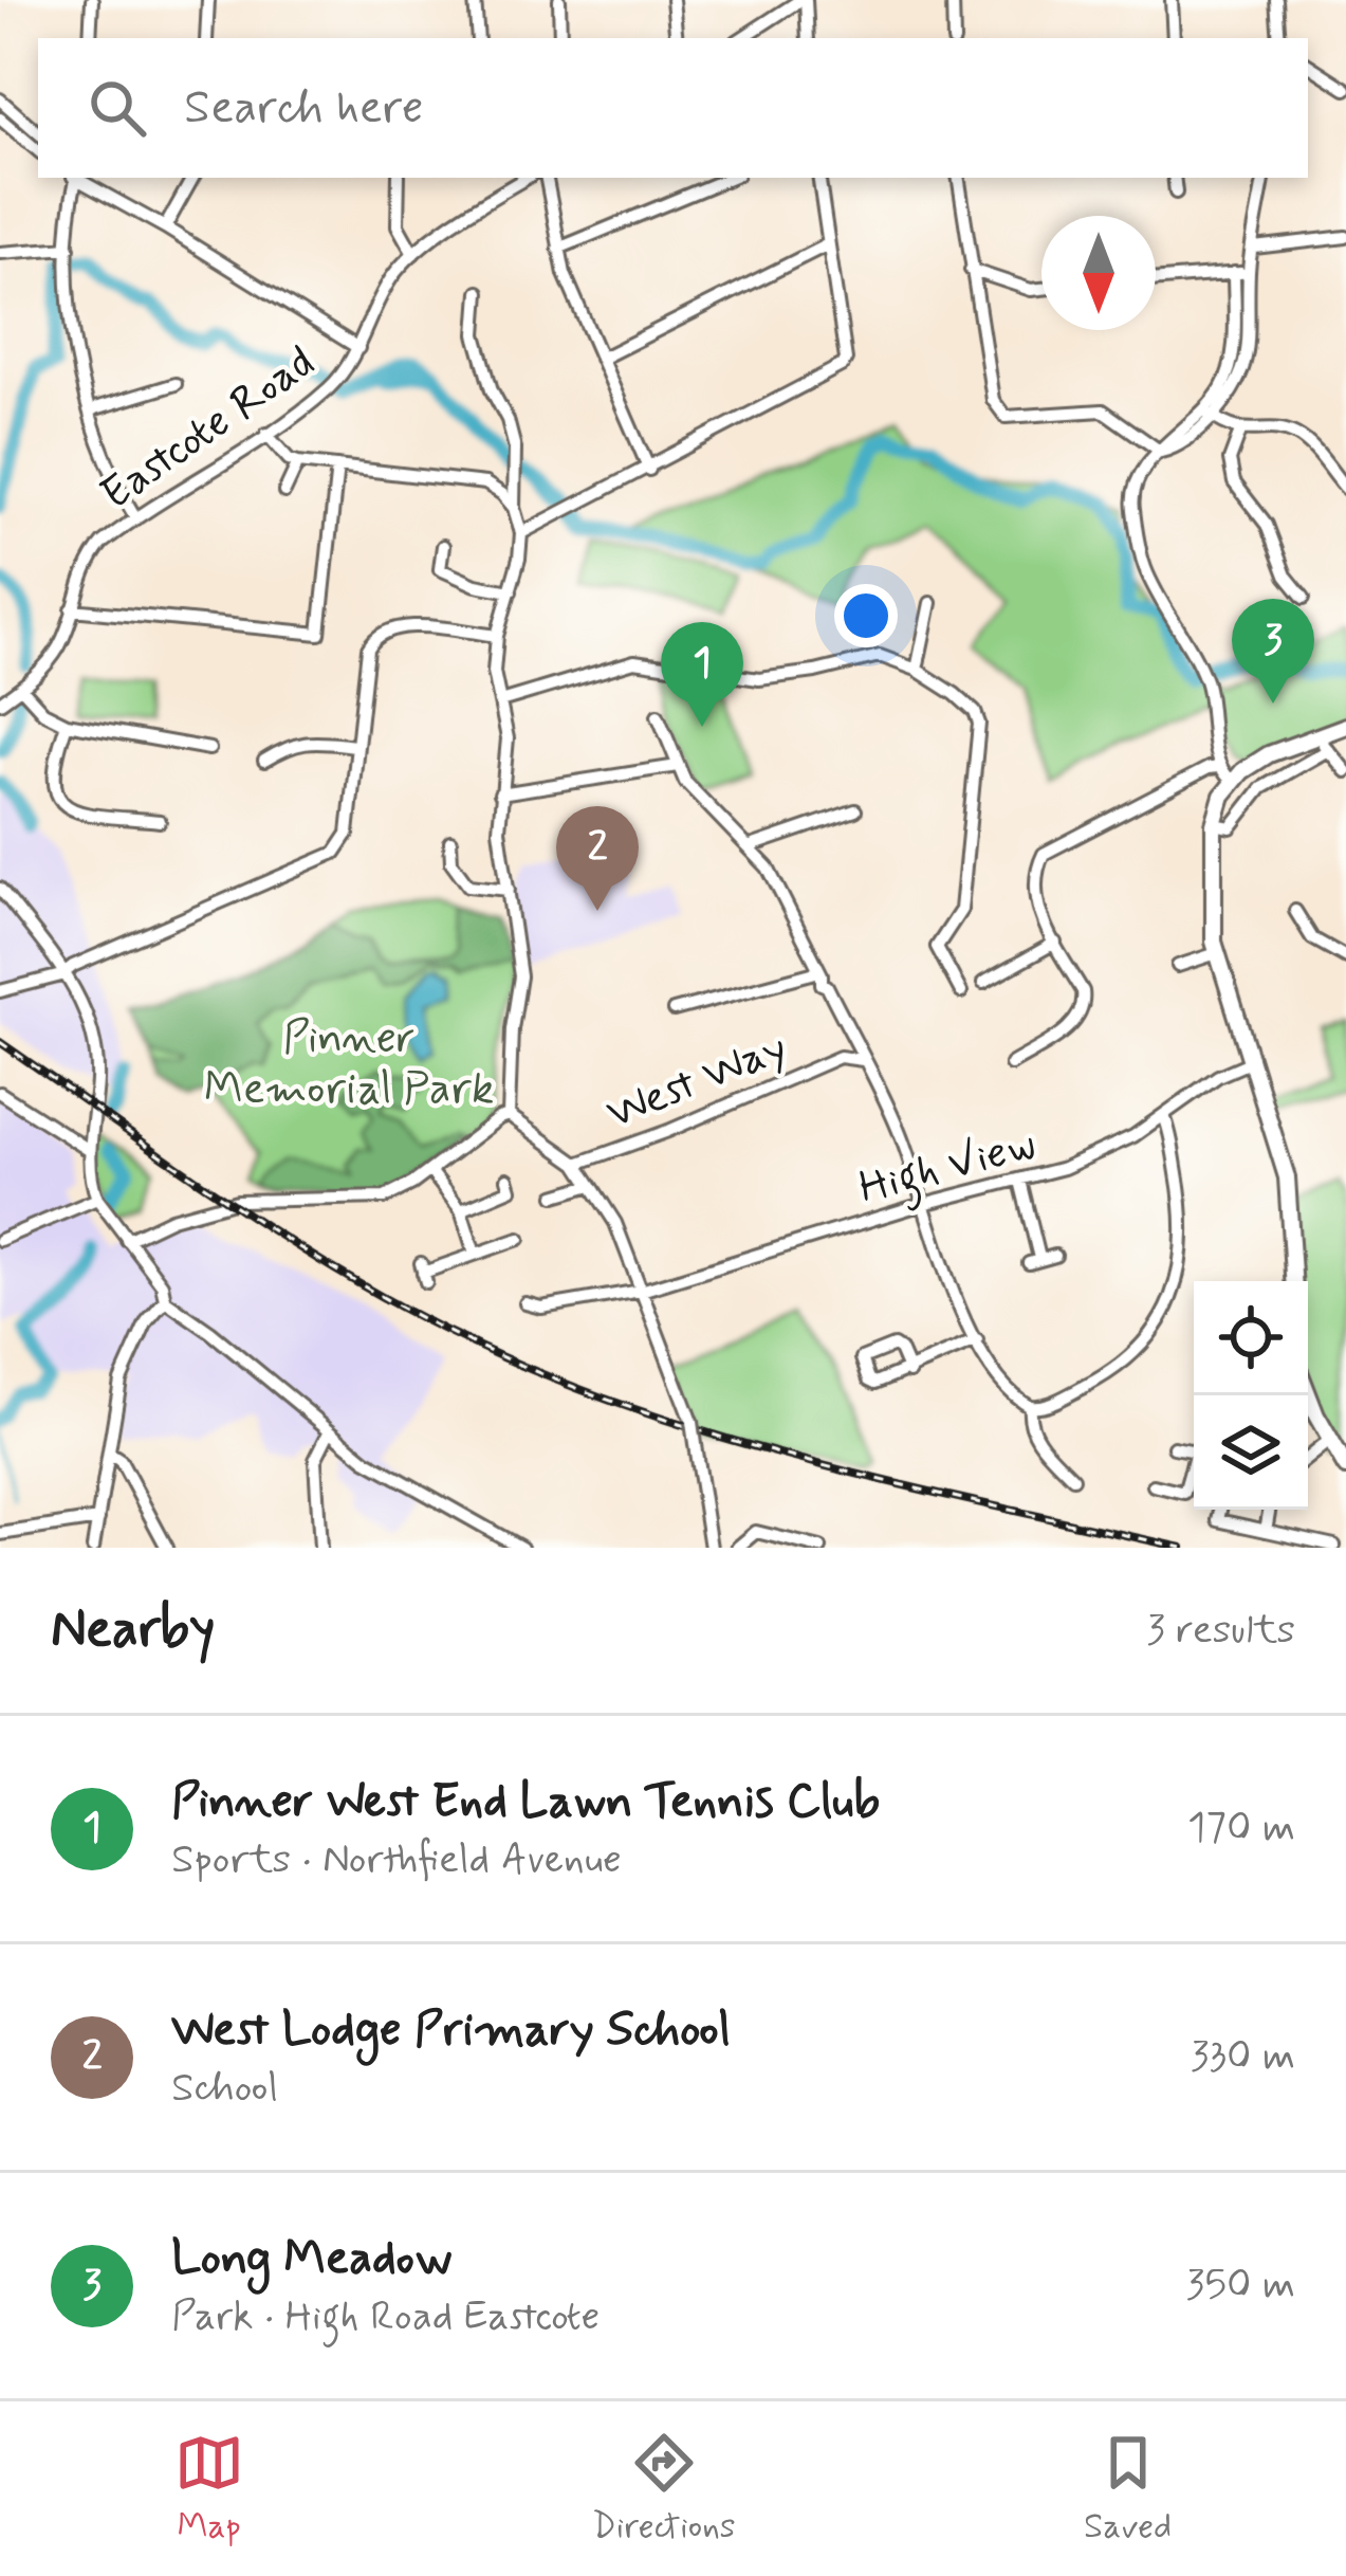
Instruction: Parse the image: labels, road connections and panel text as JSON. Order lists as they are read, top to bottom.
{
  "streets": {
    "street": ["Eastcote Road", "West Way", "High View"]
  },
  "parks": ["Pinner Memorial Park"],
  "north": "bottom",
  "page": {
    "search": "Search here",
    "pins": ["3", "1", "2"],
    "heading": ["Nearby", "3 results"],
    "list": [
      {
        "mark": "1",
        "name": "Pinner West End Lawn Tennis Club",
        "note": "Sports · Northfield Avenue",
        "value": "170 m"
      },
      {
        "mark": "2",
        "name": "West Lodge Primary School",
        "note": "School",
        "value": "330 m"
      },
      {
        "mark": "3",
        "name": "Long Meadow",
        "note": "Park · High Road Eastcote",
        "value": "350 m"
      }
    ],
    "nav": ["Map", "Directions", "Saved"]
  }
}
